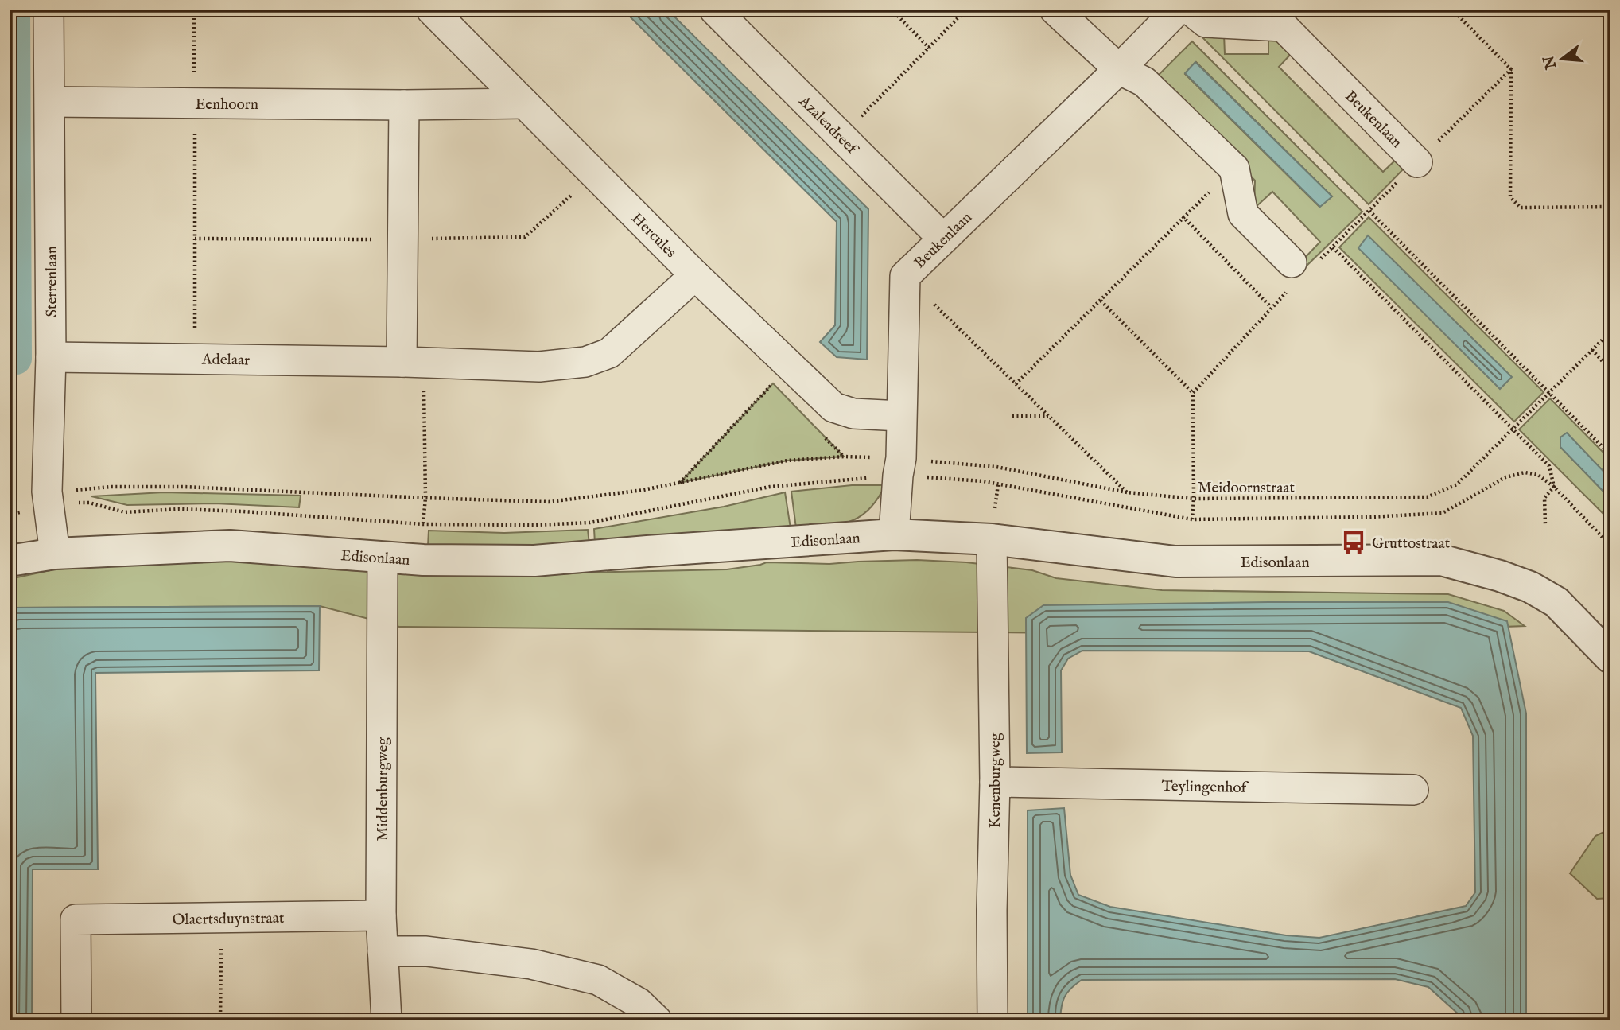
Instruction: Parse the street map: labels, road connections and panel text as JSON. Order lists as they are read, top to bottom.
{
  "streets": {
    "street": [
      "Eenhoorn",
      "Beukenlaan",
      "Azaleadreef",
      "Hercules",
      "Sterrenlaan",
      "Adelaar",
      "Edisonlaan",
      "Kenenburgweg",
      "Teylingenhof",
      "Middenburgweg",
      "Olaertsduynstraat"
    ],
    "path": ["Meidoornstraat"]
  },
  "crossings": [
    ["Eenhoorn", "Hercules"],
    ["Eenhoorn", "Sterrenlaan"],
    ["Beukenlaan", "Azaleadreef"],
    ["Beukenlaan", "Hercules"],
    ["Beukenlaan", "Meidoornstraat"],
    ["Beukenlaan", "Edisonlaan"],
    ["Hercules", "Adelaar"],
    ["Sterrenlaan", "Adelaar"],
    ["Sterrenlaan", "Meidoornstraat"],
    ["Sterrenlaan", "Edisonlaan"],
    ["Edisonlaan", "Kenenburgweg"],
    ["Edisonlaan", "Middenburgweg"],
    ["Kenenburgweg", "Teylingenhof"],
    ["Middenburgweg", "Olaertsduynstraat"]
  ],
  "places": {
    "bus stop": ["Gruttostraat"]
  },
  "north": "left"
}
